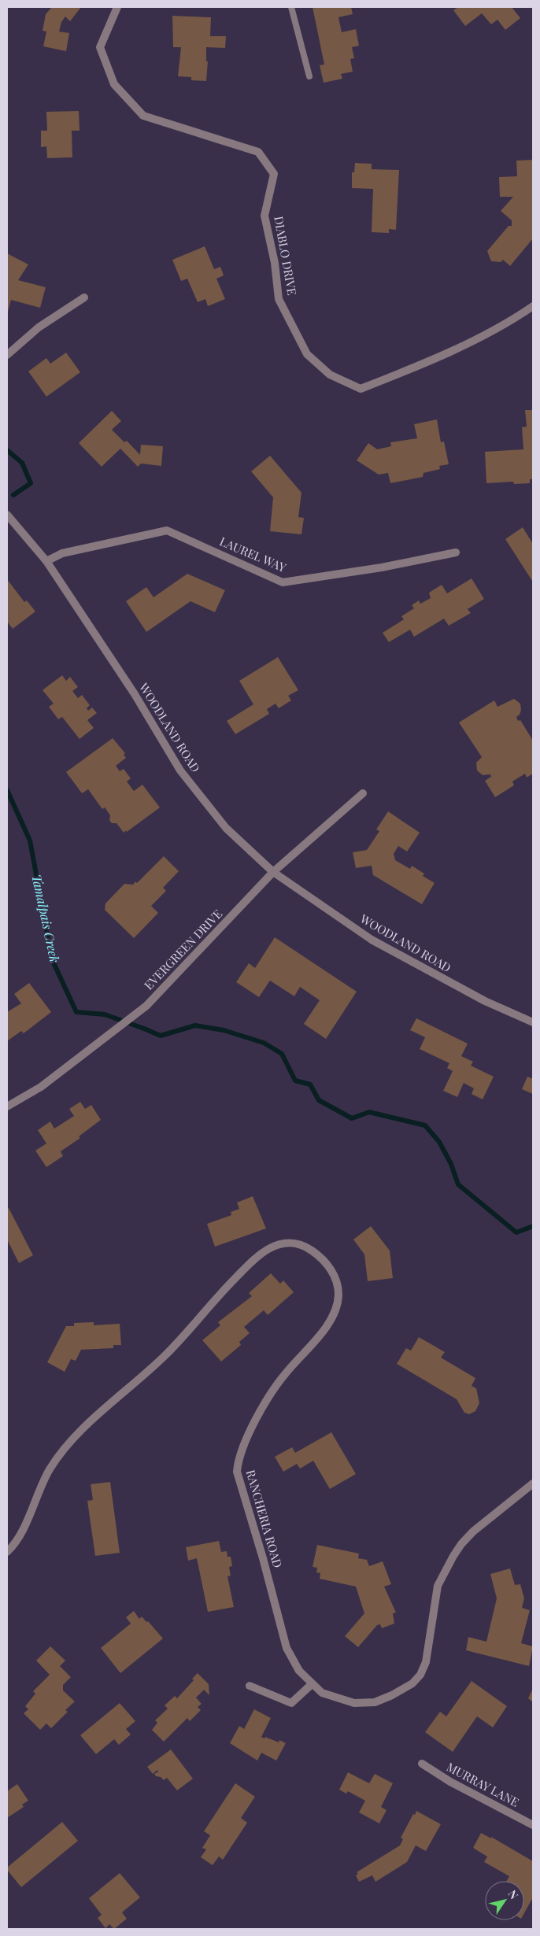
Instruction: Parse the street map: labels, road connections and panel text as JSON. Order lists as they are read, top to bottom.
{
  "streets": {
    "street": [
      "DIABLO DRIVE",
      "LAUREL WAY",
      "WOODLAND ROAD",
      "EVERGREEN DRIVE",
      "RANCHERIA ROAD",
      "MURRAY LANE"
    ]
  },
  "crossings": [
    ["LAUREL WAY", "WOODLAND ROAD"],
    ["WOODLAND ROAD", "EVERGREEN DRIVE"]
  ],
  "water": ["Tamalpais Creek"],
  "north": "top right"
}
